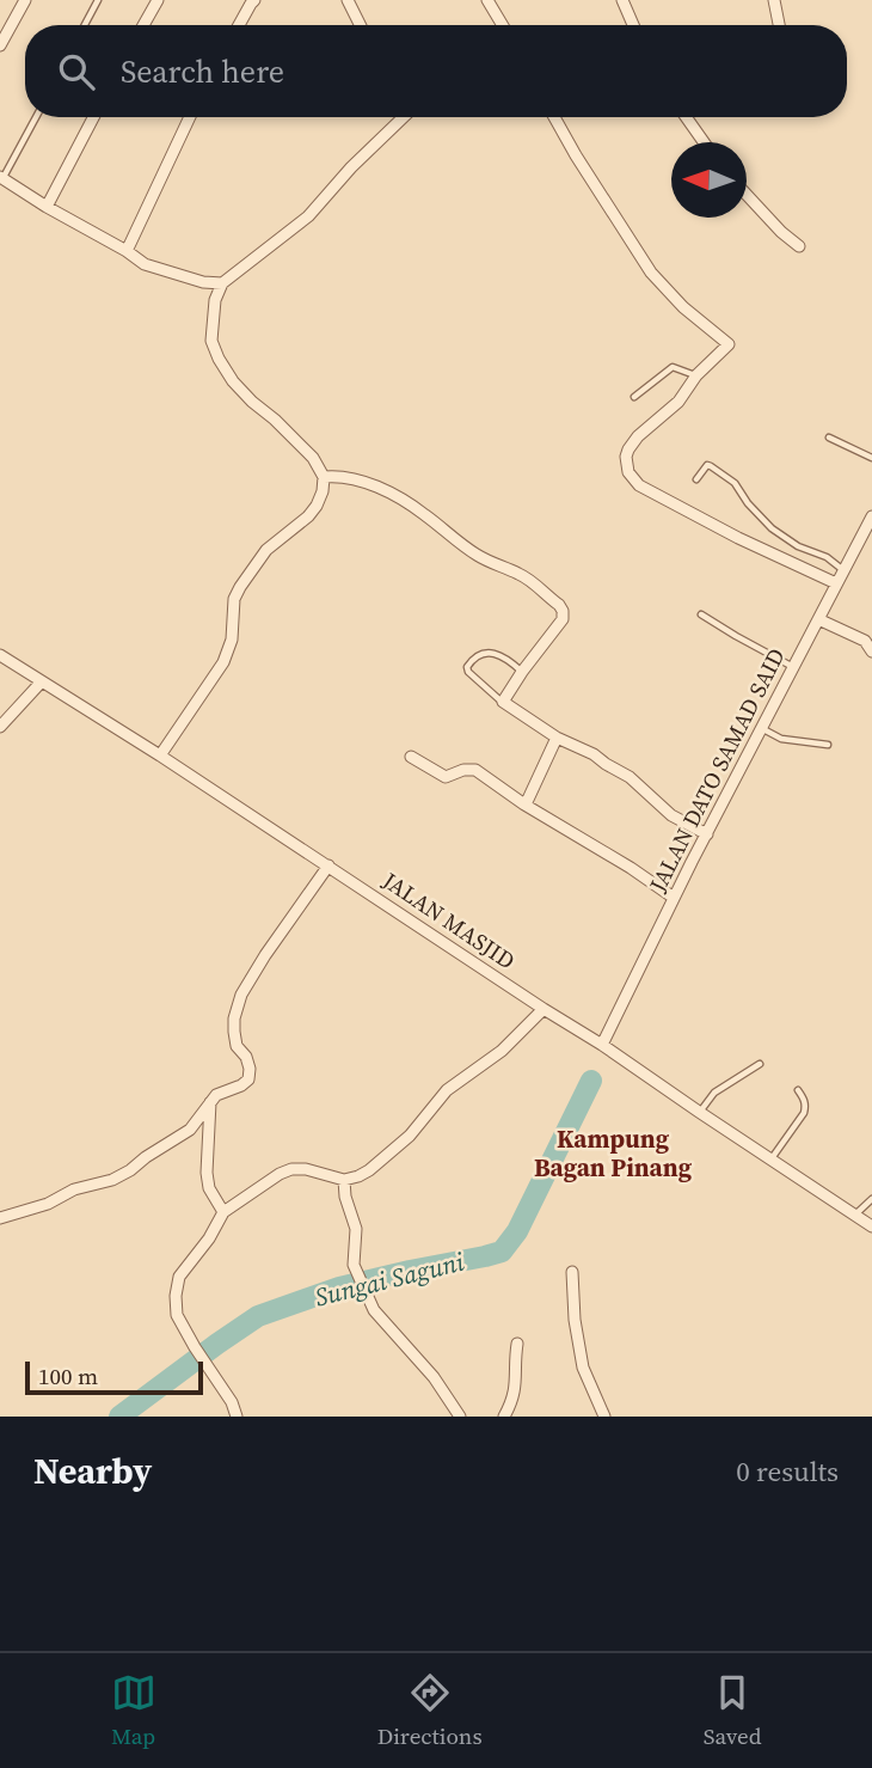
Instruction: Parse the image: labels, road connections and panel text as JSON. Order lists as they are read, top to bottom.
{
  "streets": {
    "street": ["JALAN DATO SAMAD SAID", "JALAN MASJID"]
  },
  "crossings": [
    ["JALAN DATO SAMAD SAID", "JALAN MASJID"]
  ],
  "districts": ["Kampung Bagan Pinang"],
  "water": ["Sungai Saguni"],
  "scale_bar": "100 m",
  "north": "left",
  "page": {
    "search": "Search here",
    "scale": "100 m",
    "heading": ["Nearby", "0 results"],
    "nav": ["Map", "Directions", "Saved"]
  }
}
